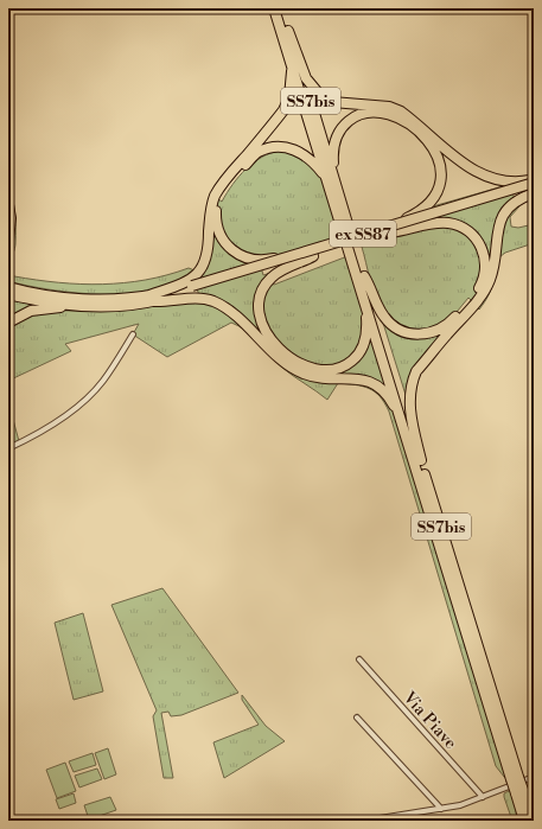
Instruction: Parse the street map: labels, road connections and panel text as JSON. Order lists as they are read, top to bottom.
{
  "streets": {
    "highway": ["SS7bis", "ex SS87"],
    "street": ["Via Piave"]
  }
}
